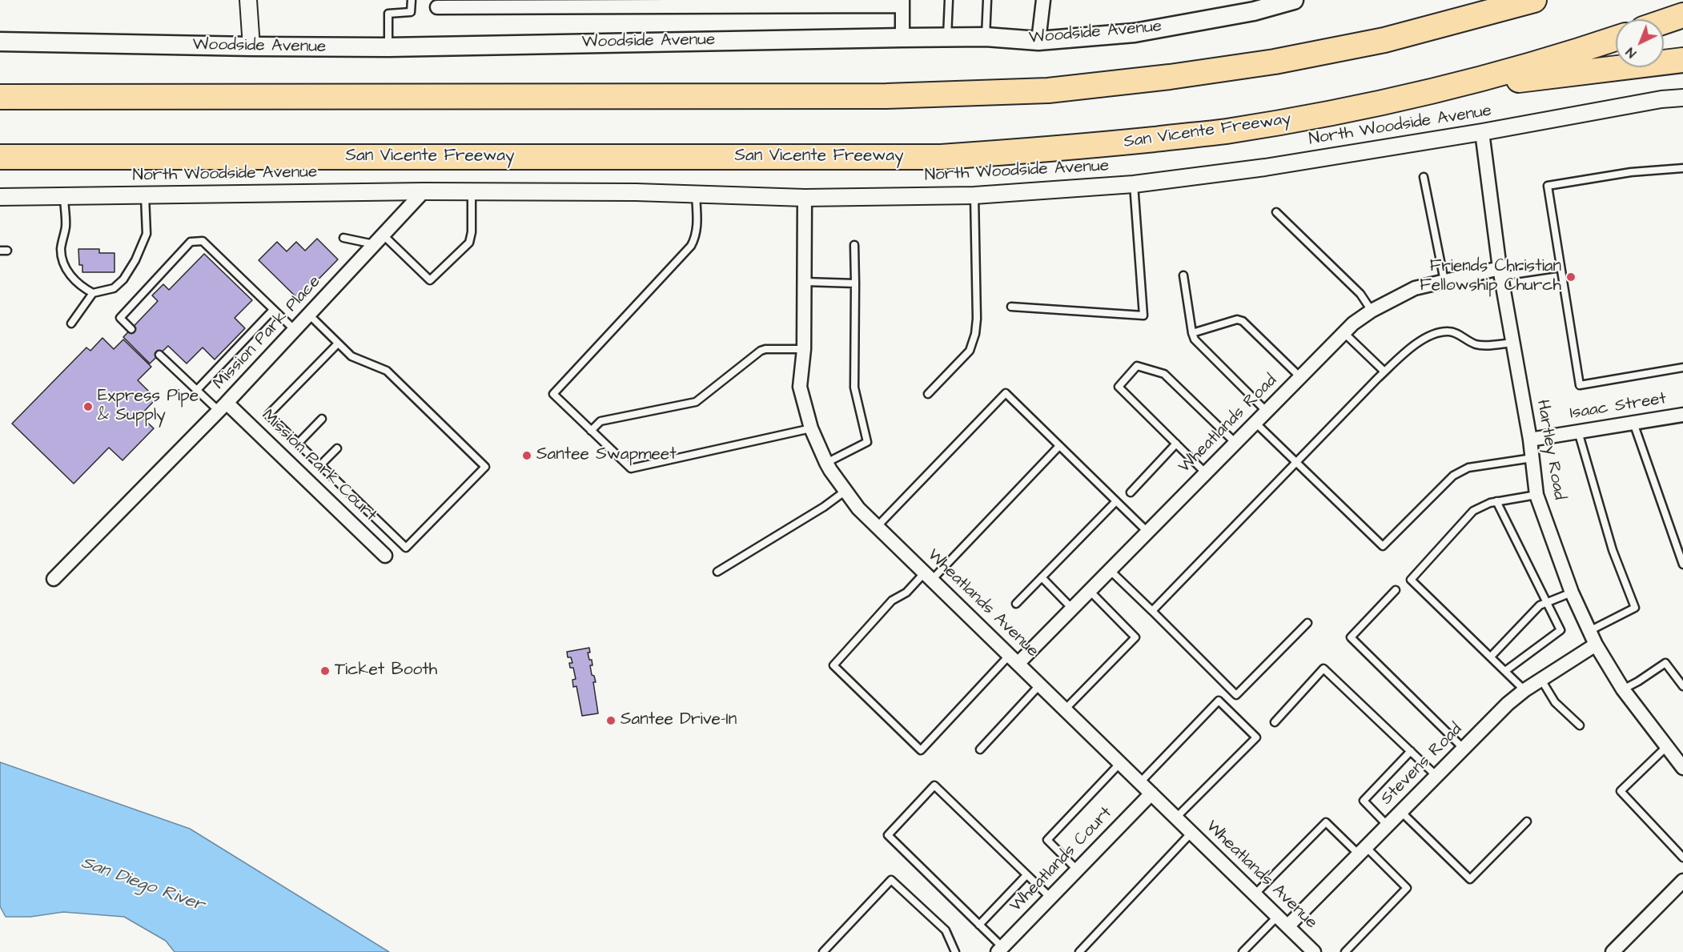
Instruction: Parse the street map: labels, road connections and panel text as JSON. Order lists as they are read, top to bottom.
{
  "streets": {
    "highway": ["San Vicente Freeway"],
    "main road": ["Woodside Avenue"],
    "street": [
      "North Woodside Avenue",
      "Mission Park Place",
      "Isaac Street",
      "Wheatlands Road",
      "Hartley Road",
      "Mission Park Court",
      "Wheatlands Avenue",
      "Stevens Road",
      "Wheatlands Court"
    ]
  },
  "crossings": [
    ["North Woodside Avenue", "Mission Park Place"],
    ["North Woodside Avenue", "Hartley Road"],
    ["North Woodside Avenue", "Wheatlands Avenue"],
    ["Mission Park Place", "Mission Park Court"],
    ["Isaac Street", "Hartley Road"],
    ["Wheatlands Road", "Hartley Road"],
    ["Wheatlands Road", "Wheatlands Avenue"],
    ["Hartley Road", "Stevens Road"],
    ["Wheatlands Avenue", "Stevens Road"],
    ["Wheatlands Avenue", "Wheatlands Court"]
  ],
  "water": ["San Diego River"],
  "places": [
    "Friends Christian Fellowship Church",
    "Express Pipe & Supply",
    "Santee Swapmeet",
    "Ticket Booth",
    "Santee Drive-In"
  ],
  "north": "bottom left"
}
